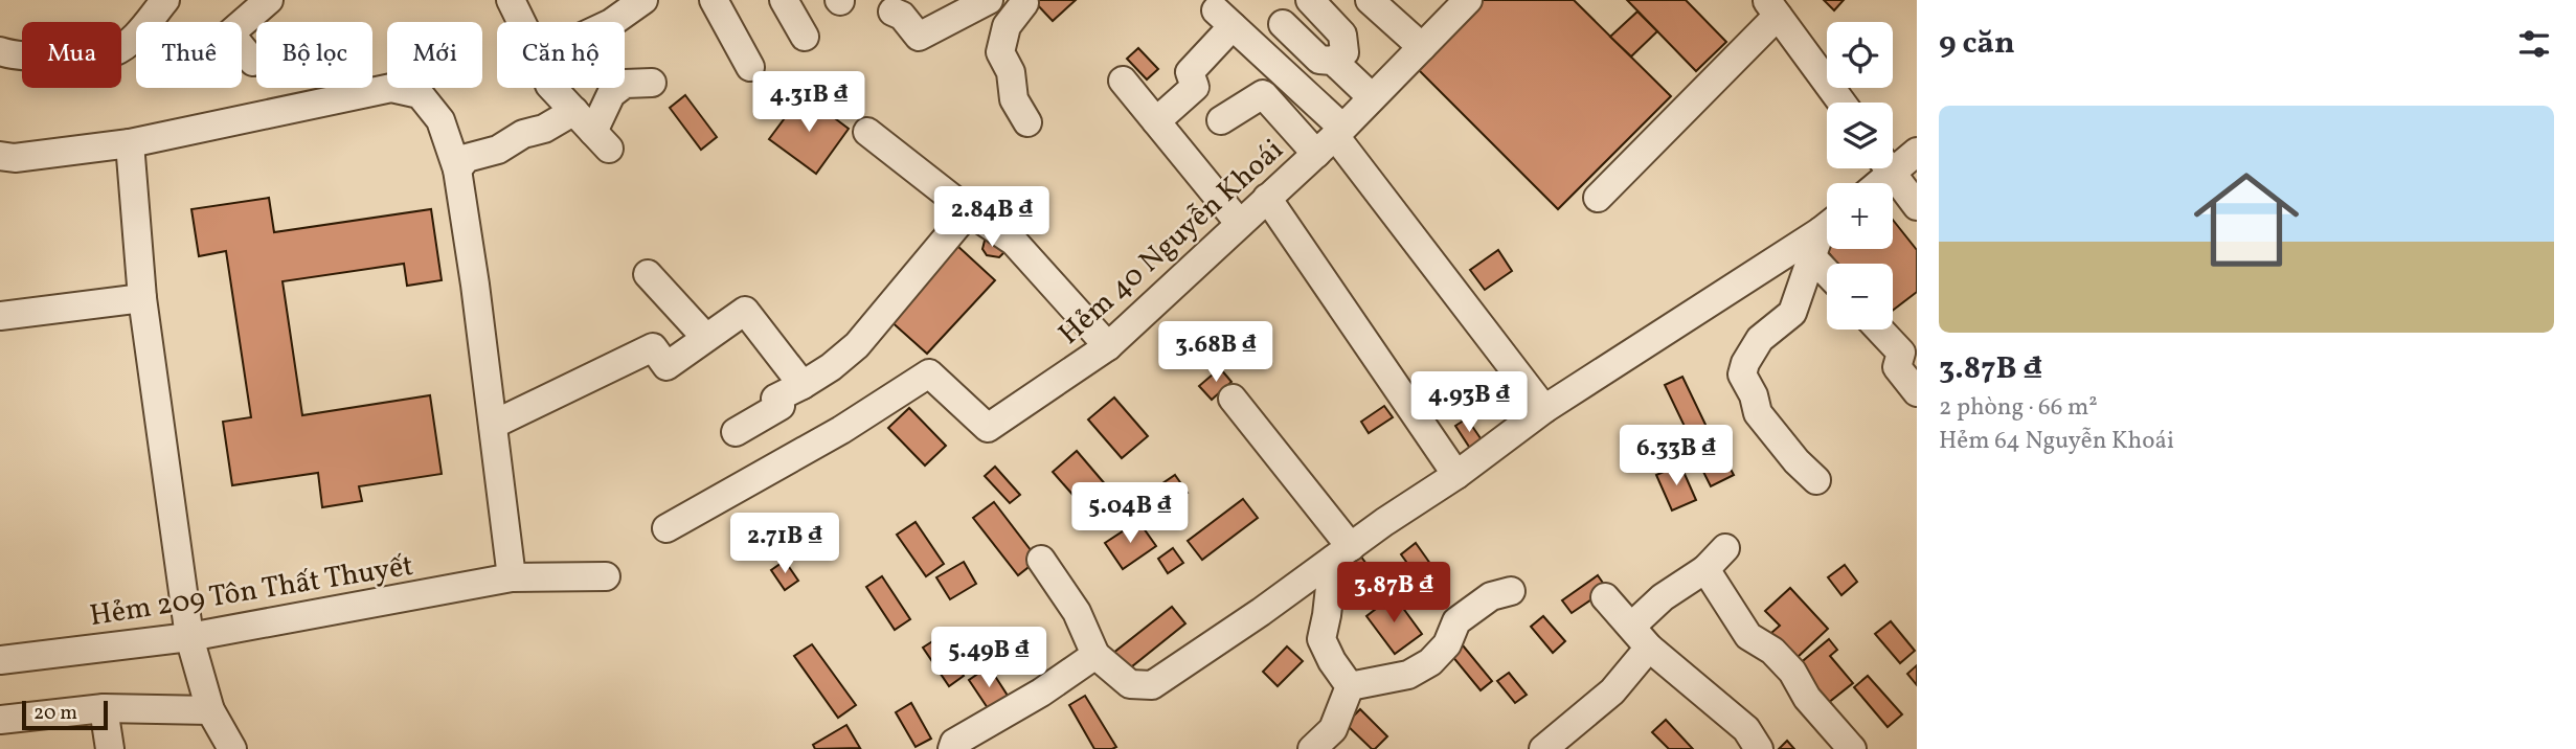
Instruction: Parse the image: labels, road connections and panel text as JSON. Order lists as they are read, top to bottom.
{
  "streets": {
    "street": ["Hẻm 40 Nguyễn Khoái", "Hẻm 209 Tôn Thất Thuyết"]
  },
  "scale_bar": "20 m",
  "page": {
    "heading": "9 căn",
    "map_buttons": ["+", "−"],
    "chip": [
      "Mua",
      "Thuê",
      "Bộ lọc",
      "Mới",
      "Căn hộ"
    ],
    "price": [
      "4.31B ₫",
      "2.84B ₫",
      "3.68B ₫",
      "4.93B ₫",
      "6.33B ₫",
      "5.04B ₫",
      "2.71B ₫",
      "3.87B ₫",
      "5.49B ₫"
    ],
    "list": [
      {
        "name": "3.87B ₫",
        "note": "2 phòng · 66 m² · Hẻm 64 Nguyễn Khoái"
      }
    ],
    "scale": "20 m"
  }
}
